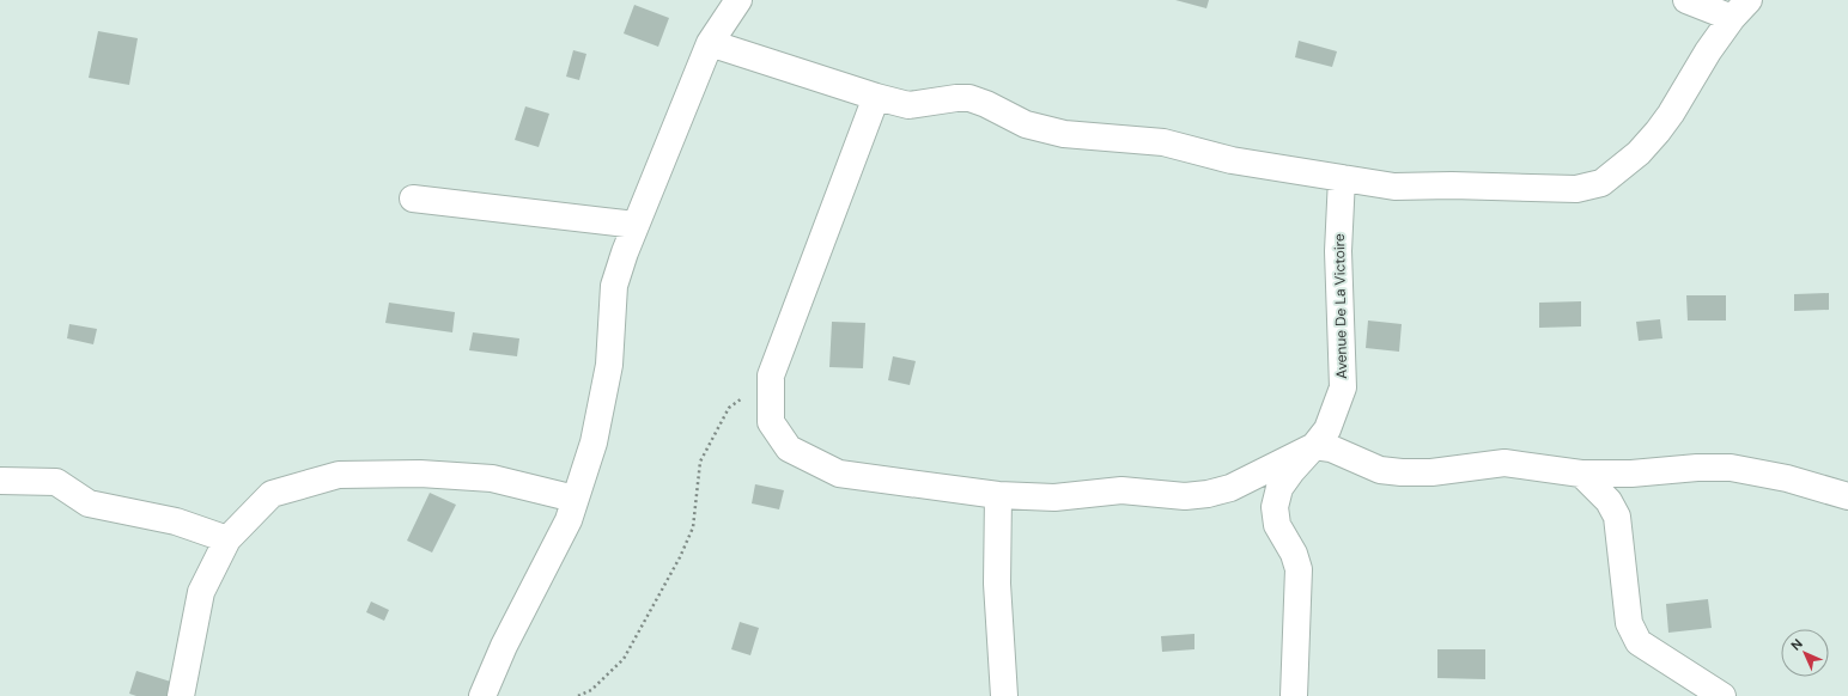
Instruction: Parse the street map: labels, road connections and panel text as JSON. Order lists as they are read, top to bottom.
{
  "streets": {
    "street": ["Avenue De La Victoire"]
  },
  "north": "top left"
}
